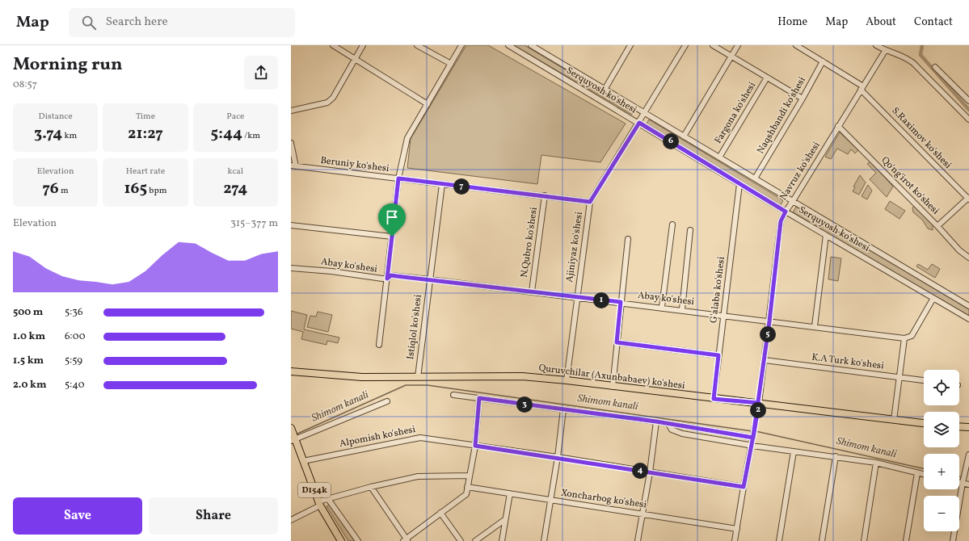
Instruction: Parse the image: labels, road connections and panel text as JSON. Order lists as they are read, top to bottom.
{
  "streets": {
    "main road": ["Quruvchilar (Axunbabaev) ko'shesi", "D154k"],
    "street": [
      "Serquyosh ko'shesi",
      "Fargona ko'shesi",
      "Naqshbandi ko'shesi",
      "S.Raximov ko'shesi",
      "Beruniy ko'shesi",
      "Navruz ko'shesi",
      "Qo'ng'irot ko'shesi",
      "N.Qubro ko'shesi",
      "Ajiniyaz ko'shesi",
      "Abay ko'shesi",
      "G'alaba ko'shesi",
      "Istiqlol ko'shesi",
      "K.A Turk ko'shesi",
      "Alpomish ko'shesi",
      "Xoncharbog ko'shesi"
    ]
  },
  "crossings": [
    ["Serquyosh ko'shesi", "Fargona ko'shesi"],
    ["Serquyosh ko'shesi", "Naqshbandi ko'shesi"],
    ["Serquyosh ko'shesi", "Navruz ko'shesi"],
    ["Serquyosh ko'shesi", "Ajiniyaz ko'shesi"],
    ["Serquyosh ko'shesi", "G'alaba ko'shesi"],
    ["Naqshbandi ko'shesi", "S.Raximov ko'shesi"],
    ["S.Raximov ko'shesi", "Navruz ko'shesi"],
    ["Beruniy ko'shesi", "N.Qubro ko'shesi"],
    ["Beruniy ko'shesi", "Ajiniyaz ko'shesi"],
    ["Beruniy ko'shesi", "Istiqlol ko'shesi"],
    ["Navruz ko'shesi", "Qo'ng'irot ko'shesi"],
    ["Navruz ko'shesi", "Abay ko'shesi"],
    ["Navruz ko'shesi", "K.A Turk ko'shesi"],
    ["Navruz ko'shesi", "Quruvchilar (Axunbabaev) ko'shesi"],
    ["N.Qubro ko'shesi", "Abay ko'shesi"],
    ["Ajiniyaz ko'shesi", "Abay ko'shesi"],
    ["Ajiniyaz ko'shesi", "Quruvchilar (Axunbabaev) ko'shesi"],
    ["Abay ko'shesi", "G'alaba ko'shesi"],
    ["Abay ko'shesi", "Istiqlol ko'shesi"],
    ["G'alaba ko'shesi", "Quruvchilar (Axunbabaev) ko'shesi"],
    ["Istiqlol ko'shesi", "Quruvchilar (Axunbabaev) ko'shesi"],
    ["Alpomish ko'shesi", "D154k"]
  ],
  "water": ["Shimom kanali"],
  "page": {
    "header": "Map",
    "search": "Search here",
    "nav": [
      "Home",
      "Map",
      "About",
      "Contact"
    ],
    "heading": ["Morning run", "08:57"],
    "stats": [
      ["Distance", "3.74 km"],
      ["Time", "21:27"],
      ["Pace", "5:44 /km"],
      ["Elevation", "76 m"],
      ["Heart rate", "165 bpm"],
      ["kcal", "274"]
    ],
    "pins": [
      "6",
      "7",
      "1",
      "5",
      "3",
      "2",
      "4"
    ],
    "chart": ["Elevation", "315–377 m"],
    "list": [
      {
        "name": "500 m",
        "note": "5:36"
      },
      {
        "name": "1.0 km",
        "note": "6:00"
      },
      {
        "name": "1.5 km",
        "note": "5:59"
      },
      {
        "name": "2.0 km",
        "note": "5:40"
      }
    ],
    "map_buttons": ["+", "−"],
    "buttons": ["Save", "Share"]
  }
}
